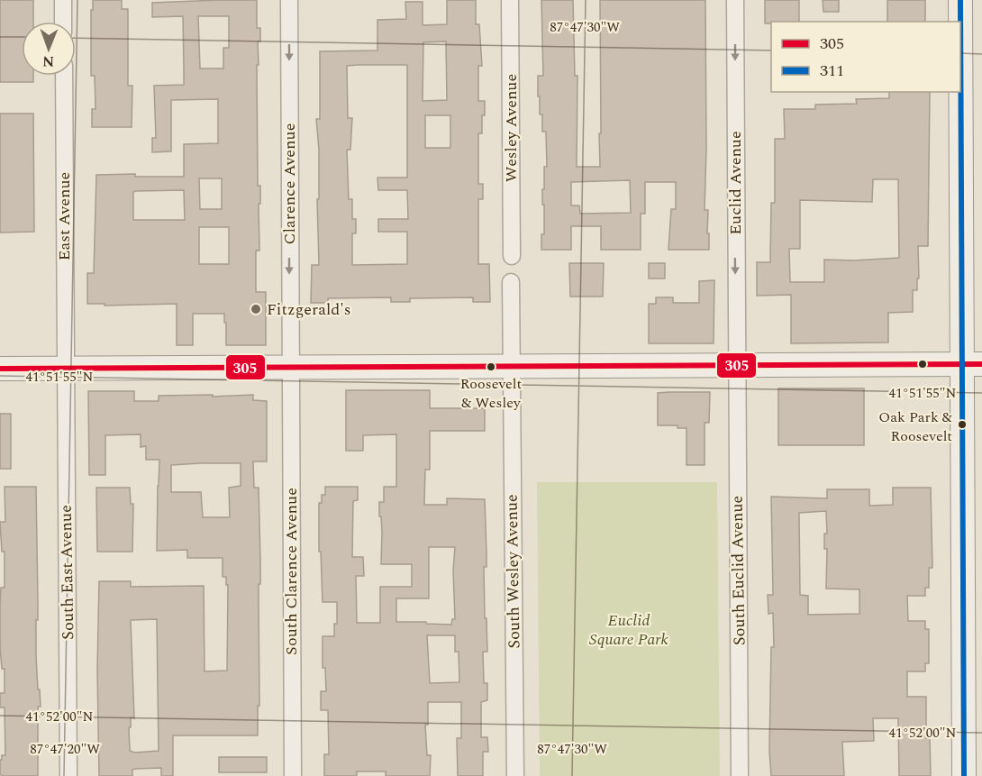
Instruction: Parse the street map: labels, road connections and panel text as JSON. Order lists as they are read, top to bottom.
{
  "streets": {
    "street": [
      "Wesley Avenue",
      "Euclid Avenue",
      "Clarence Avenue",
      "East Avenue",
      "South Euclid Avenue",
      "South Clarence Avenue",
      "South Wesley Avenue",
      "South East Avenue"
    ]
  },
  "crossings": [
    ["Euclid Avenue", "South Euclid Avenue"],
    ["Clarence Avenue", "South Clarence Avenue"],
    ["East Avenue", "South East Avenue"]
  ],
  "one_way": ["Euclid Avenue", "Clarence Avenue"],
  "parks": ["Euclid Square Park"],
  "places": ["Fitzgerald's", "Roosevelt & Wesley", "Oak Park & Roosevelt"],
  "lines": ["transit line 311", "transit line 305"],
  "legend": ["305", "311"],
  "north": "bottom",
  "coordinates": [
    "87°47'30\"W",
    "41°51'55\"N",
    "41°52'00\"N",
    "87°47'20\"W"
  ]
}
